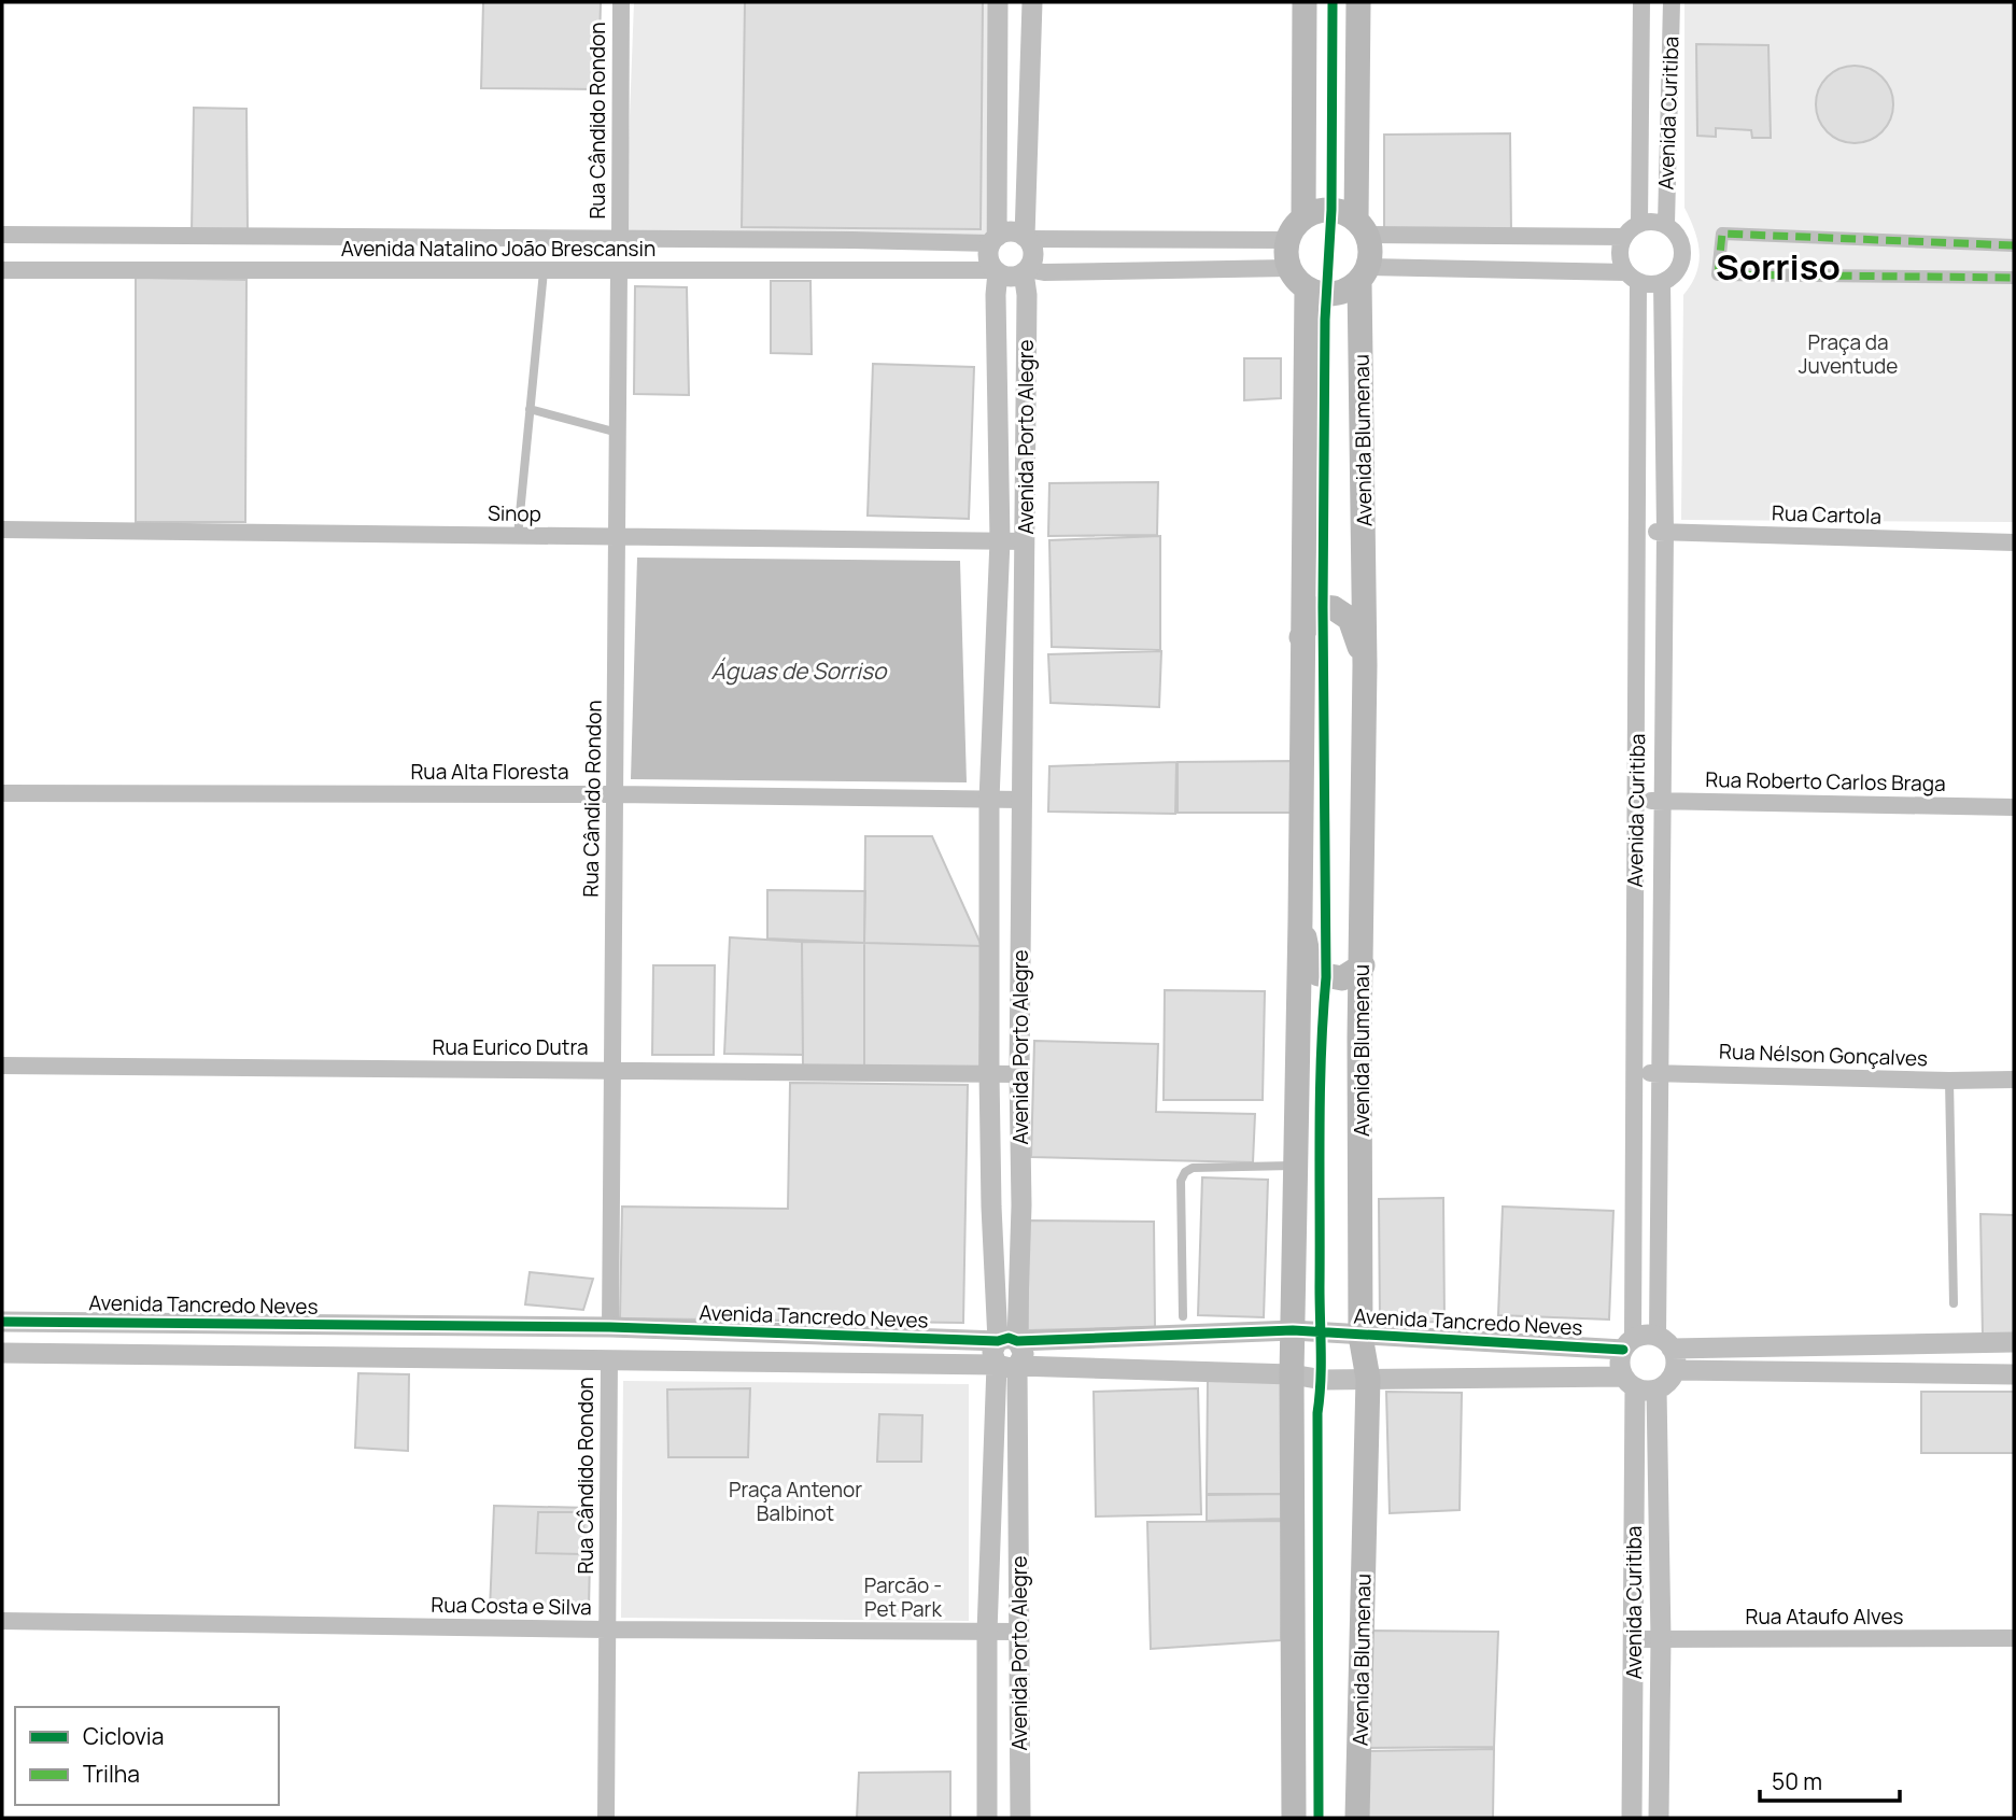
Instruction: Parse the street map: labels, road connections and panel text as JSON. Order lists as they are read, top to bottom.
{
  "streets": {
    "main road": ["Avenida Blumenau"],
    "street": [
      "Avenida Curitiba",
      "Rua Cândido Rondon",
      "Avenida Natalino João Brescansin",
      "Avenida Porto Alegre",
      "Sinop",
      "Rua Cartola",
      "Rua Alta Floresta",
      "Rua Roberto Carlos Braga",
      "Rua Eurico Dutra",
      "Rua Nélson Gonçalves",
      "Avenida Tancredo Neves",
      "Rua Costa e Silva",
      "Rua Ataufo Alves"
    ]
  },
  "crossings": [
    ["Avenida Curitiba", "Rua Cartola"],
    ["Avenida Curitiba", "Rua Roberto Carlos Braga"],
    ["Avenida Curitiba", "Rua Nélson Gonçalves"],
    ["Avenida Curitiba", "Avenida Tancredo Neves"],
    ["Avenida Curitiba", "Rua Ataufo Alves"],
    ["Rua Cândido Rondon", "Avenida Natalino João Brescansin"],
    ["Rua Cândido Rondon", "Sinop"],
    ["Rua Cândido Rondon", "Rua Alta Floresta"],
    ["Rua Cândido Rondon", "Rua Eurico Dutra"],
    ["Rua Cândido Rondon", "Avenida Tancredo Neves"],
    ["Rua Cândido Rondon", "Rua Costa e Silva"],
    ["Avenida Natalino João Brescansin", "Avenida Porto Alegre"],
    ["Avenida Porto Alegre", "Sinop"],
    ["Avenida Porto Alegre", "Rua Alta Floresta"],
    ["Avenida Porto Alegre", "Rua Eurico Dutra"],
    ["Avenida Porto Alegre", "Avenida Tancredo Neves"],
    ["Avenida Porto Alegre", "Rua Costa e Silva"],
    ["Avenida Blumenau", "Avenida Tancredo Neves"]
  ],
  "districts": ["Sorriso"],
  "water": ["Águas de Sorriso"],
  "parks": ["Praça da Juventude", "Praça Antenor Balbinot", "Parcão - Pet Park"],
  "legend": ["Ciclovia", "Trilha"],
  "scale_bar": "50 m"
}
